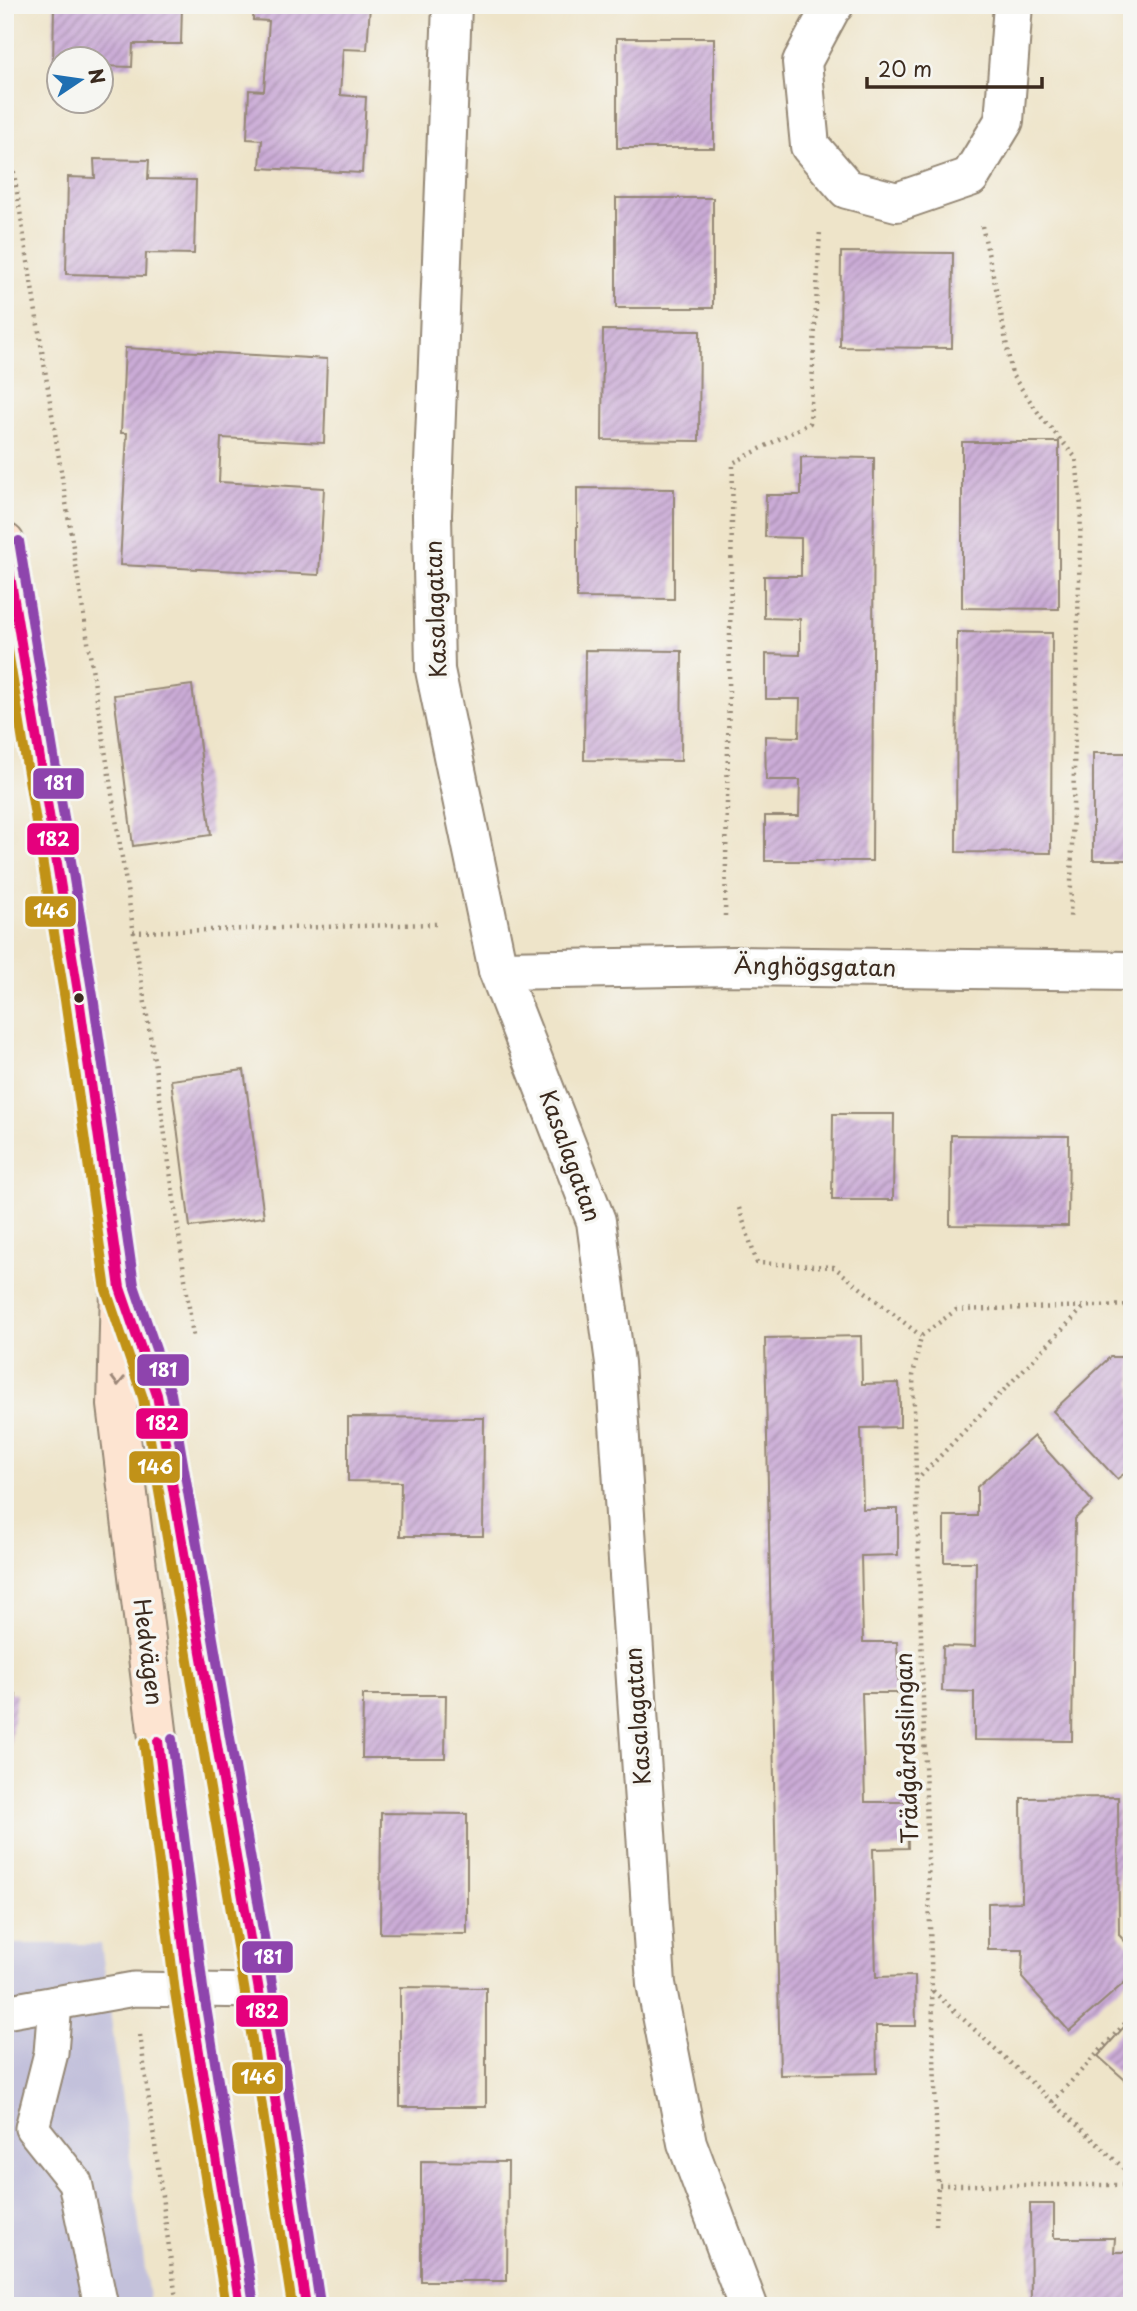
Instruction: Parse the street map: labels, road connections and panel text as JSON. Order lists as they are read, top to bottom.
{
  "streets": {
    "main road": ["Hedvägen"],
    "street": ["Kasalagatan", "Änghögsgatan"],
    "path": ["Trädgårdsslingan"]
  },
  "crossings": [
    ["Kasalagatan", "Änghögsgatan"]
  ],
  "lines": ["transit line 181", "transit line 182", "transit line 146"],
  "scale_bar": "20 m",
  "north": "right"
}
